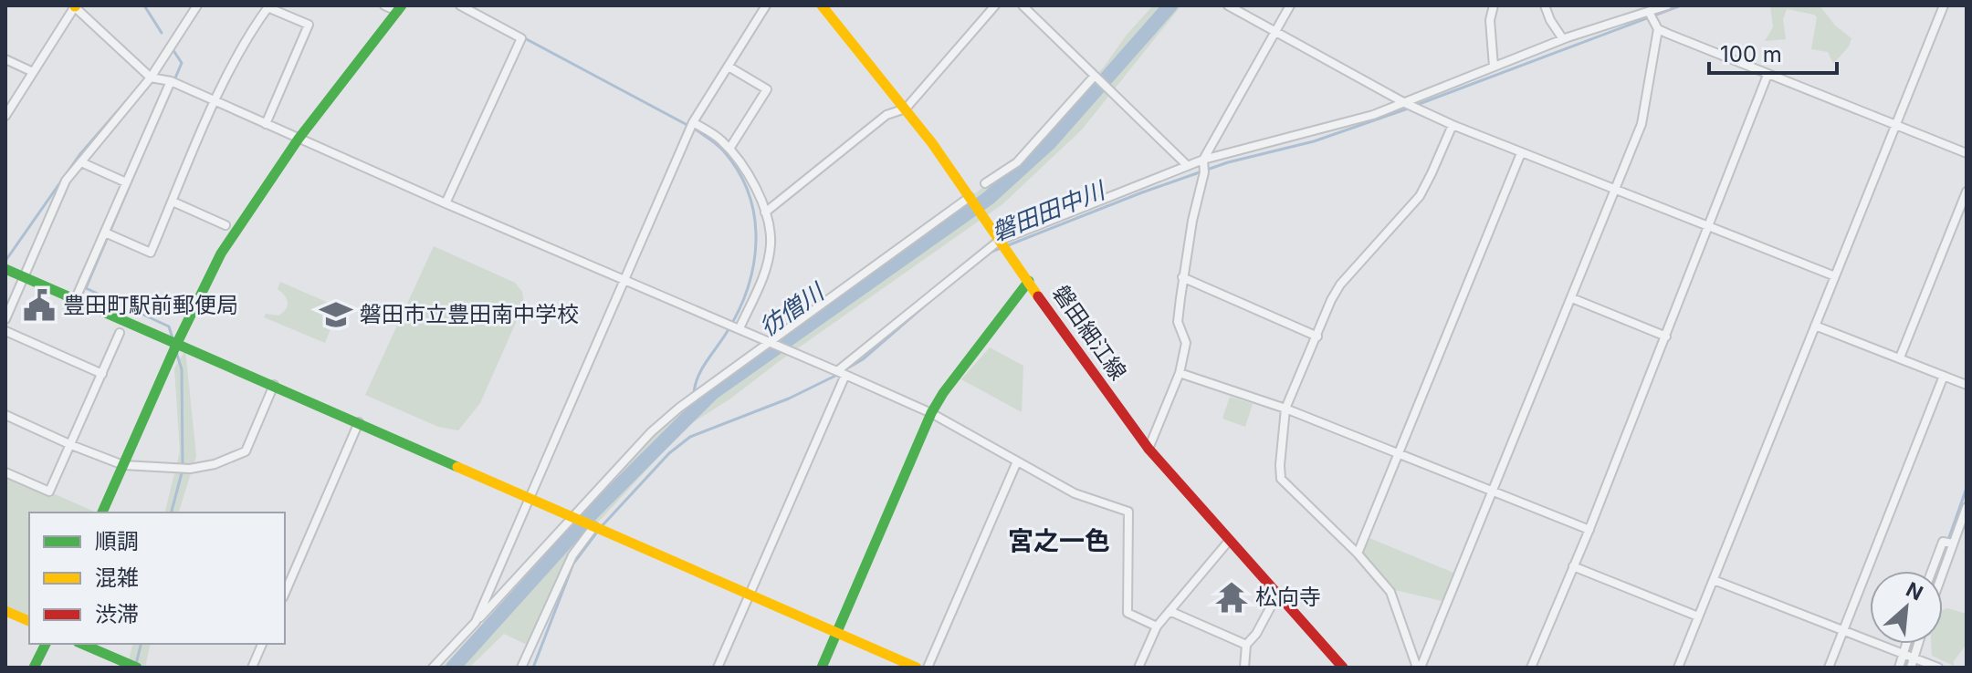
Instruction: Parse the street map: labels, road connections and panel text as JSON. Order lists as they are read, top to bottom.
{
  "streets": {
    "street": ["磐田細江線"]
  },
  "districts": ["宮之一色"],
  "water": ["磐田田中川", "彷僧川"],
  "places": {
    "public building": ["豊田町駅前郵便局"],
    "school or university": ["磐田市立豊田南中学校"],
    "temple": ["松向寺"]
  },
  "legend": ["順調", "混雑", "渋滞"],
  "scale_bar": "100 m",
  "north": "top right"
}
